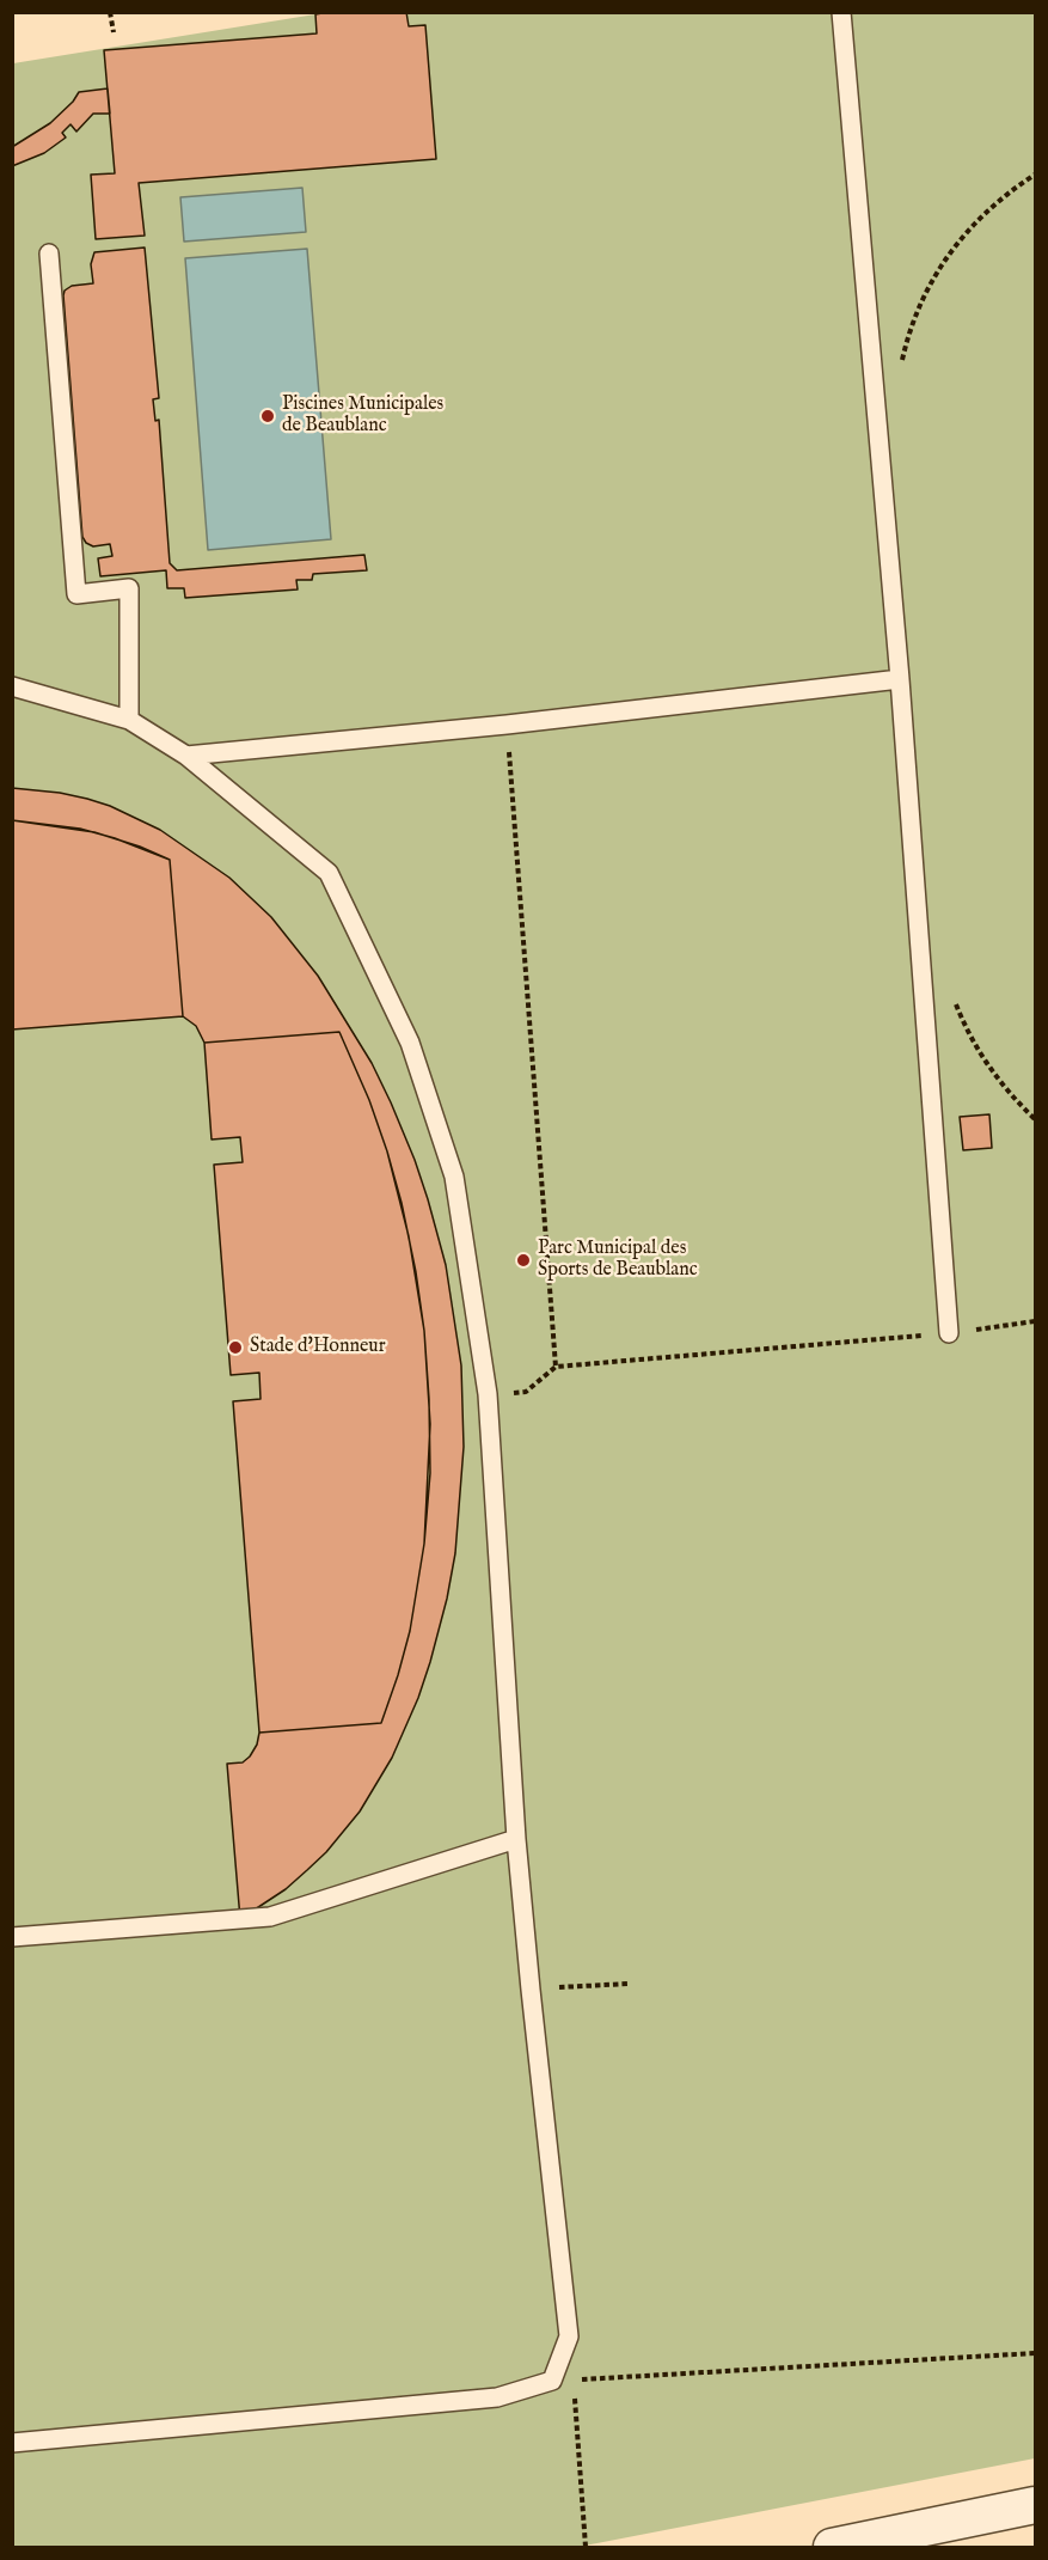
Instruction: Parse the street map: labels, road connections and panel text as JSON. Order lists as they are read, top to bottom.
{
  "places": ["Piscines Municipales de Beaublanc", "Parc Municipal des Sports de Beaublanc", "Stade d'Honneur"]
}
